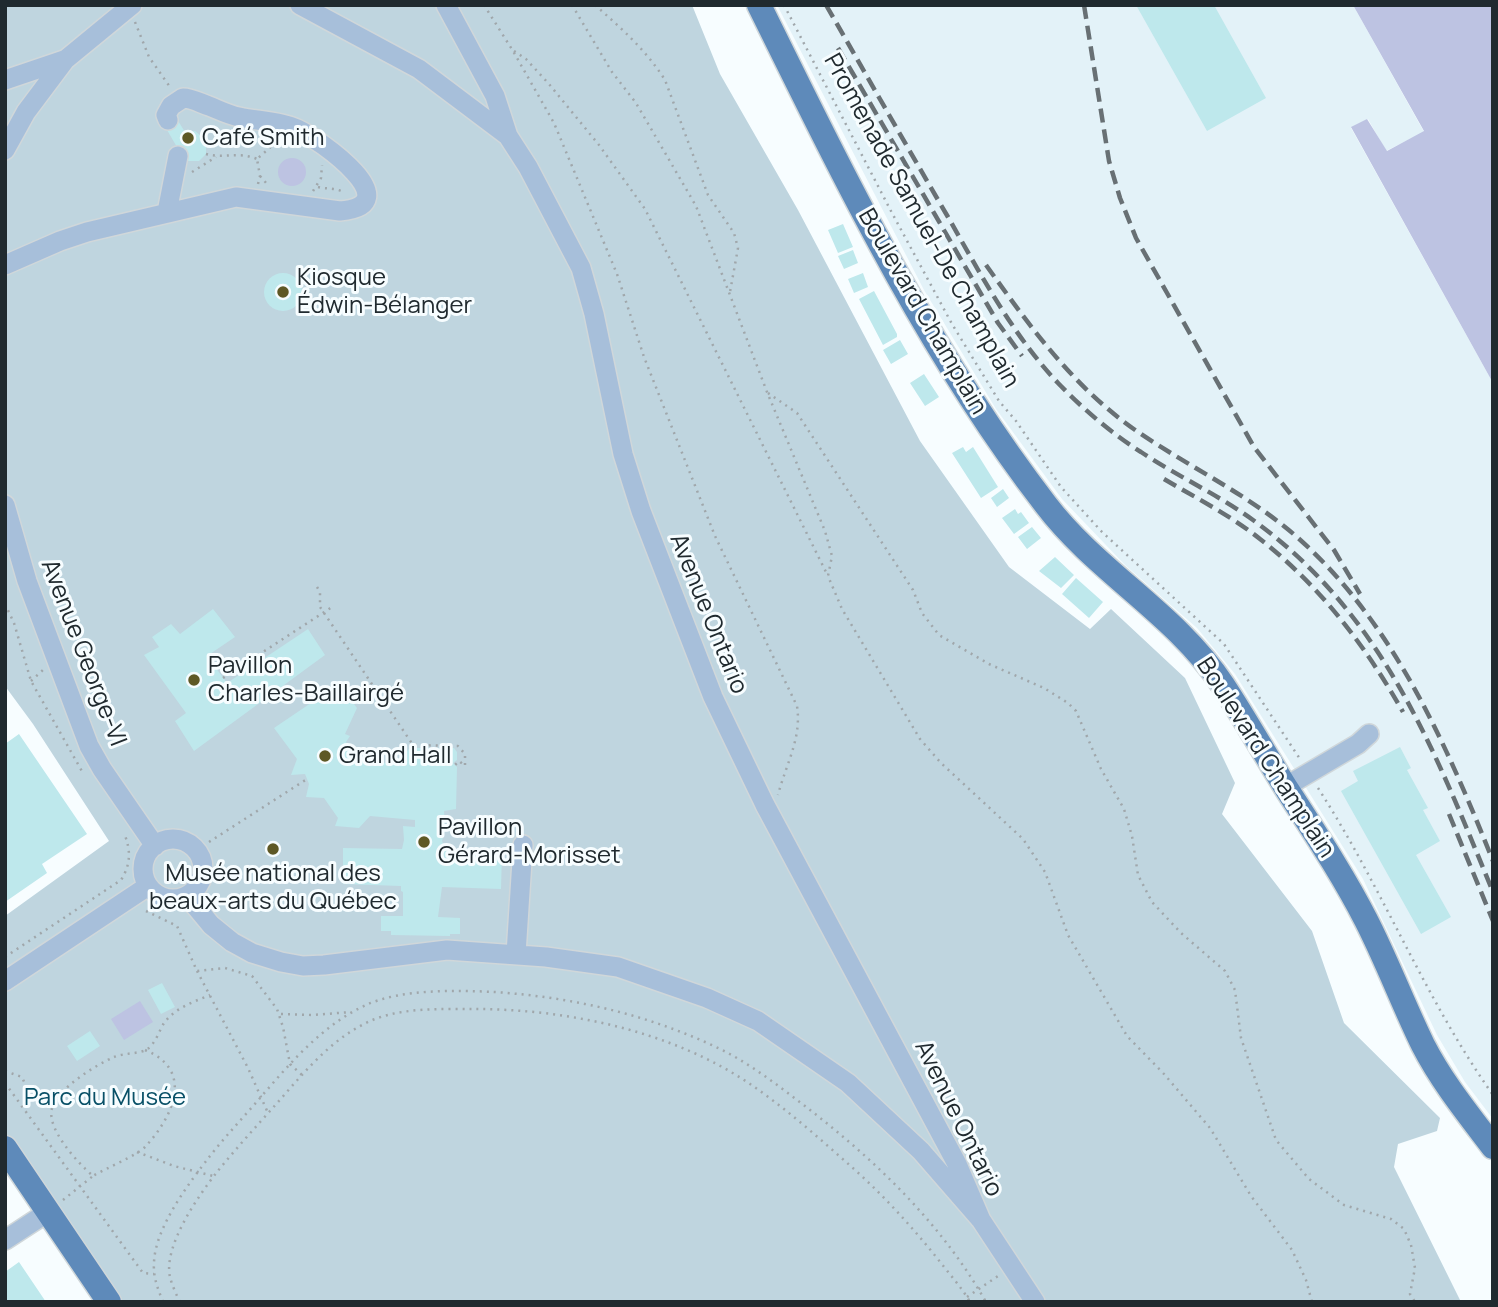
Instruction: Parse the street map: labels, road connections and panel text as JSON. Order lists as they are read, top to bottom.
{
  "streets": {
    "main road": ["Boulevard Champlain"],
    "street": ["Avenue Ontario", "Avenue George-VI"],
    "path": ["Promenade Samuel-De Champlain"]
  },
  "parks": ["Parc du Musée"],
  "places": [
    "Café Smith",
    "Kiosque Édwin-Bélanger",
    "Pavillon Charles-Baillairgé",
    "Grand Hall",
    "Pavillon Gérard-Morisset",
    "Musée national des beaux-arts du Québec"
  ]
}
